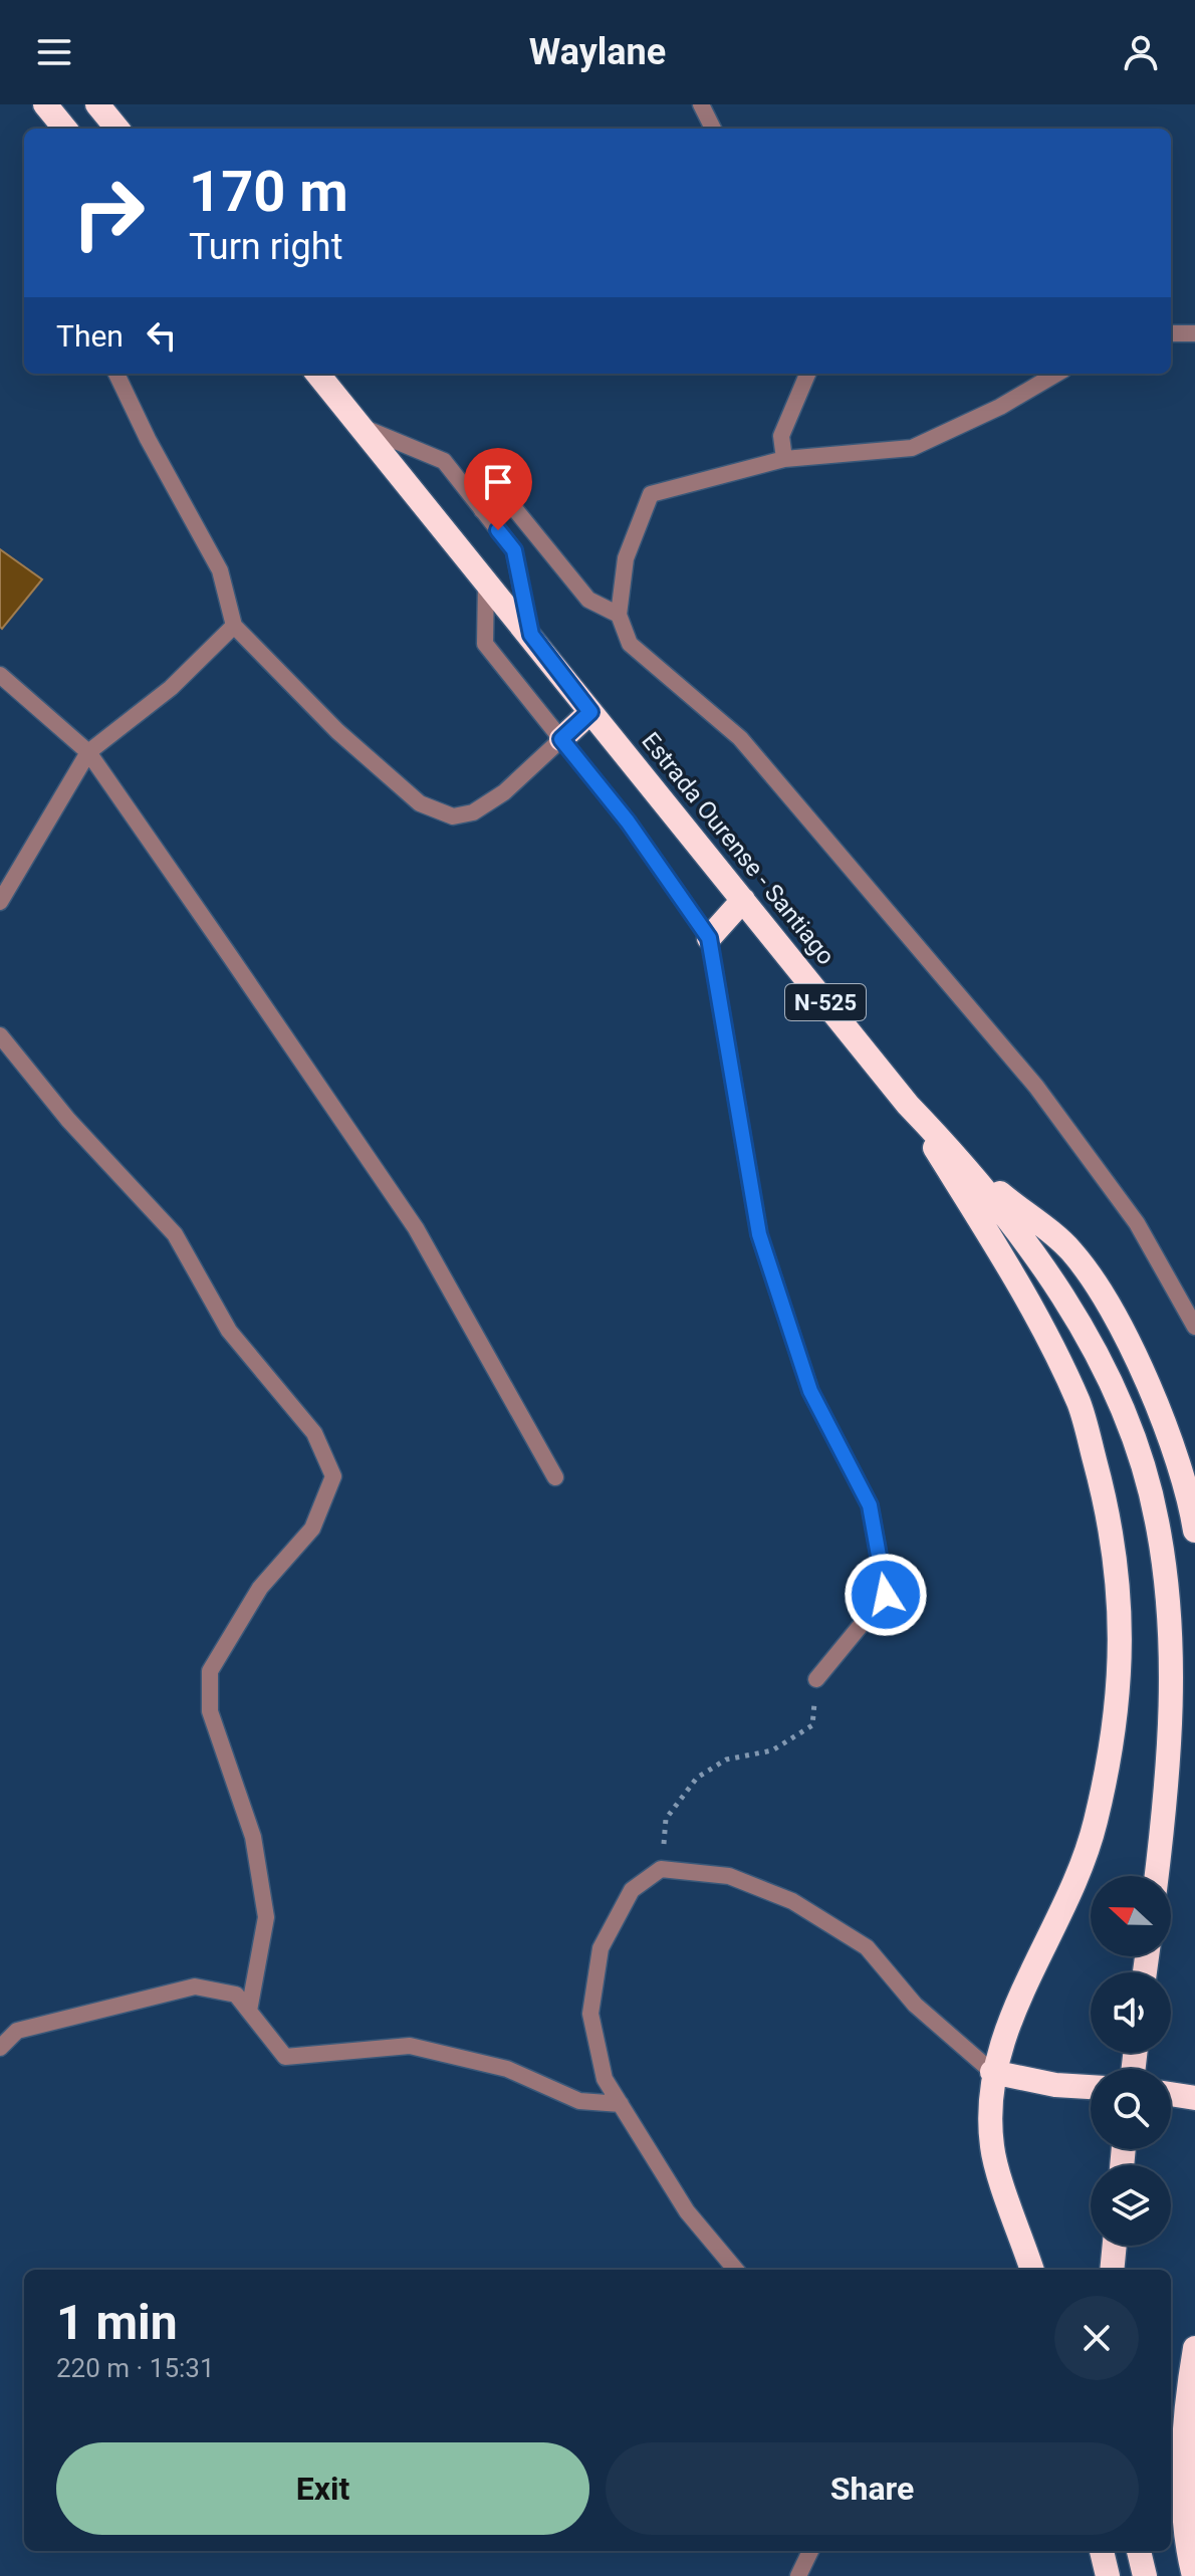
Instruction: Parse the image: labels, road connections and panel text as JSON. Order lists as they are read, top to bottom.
{
  "streets": {
    "highway": ["Estrada Ourense - Santiago", "N-525"]
  },
  "north": "left",
  "page": {
    "header": "Waylane",
    "turn": ["170 m", "Turn right"],
    "then": "Then",
    "heading": ["1 min", "220 m · 15:31"],
    "buttons": ["Exit", "Share"]
  }
}
